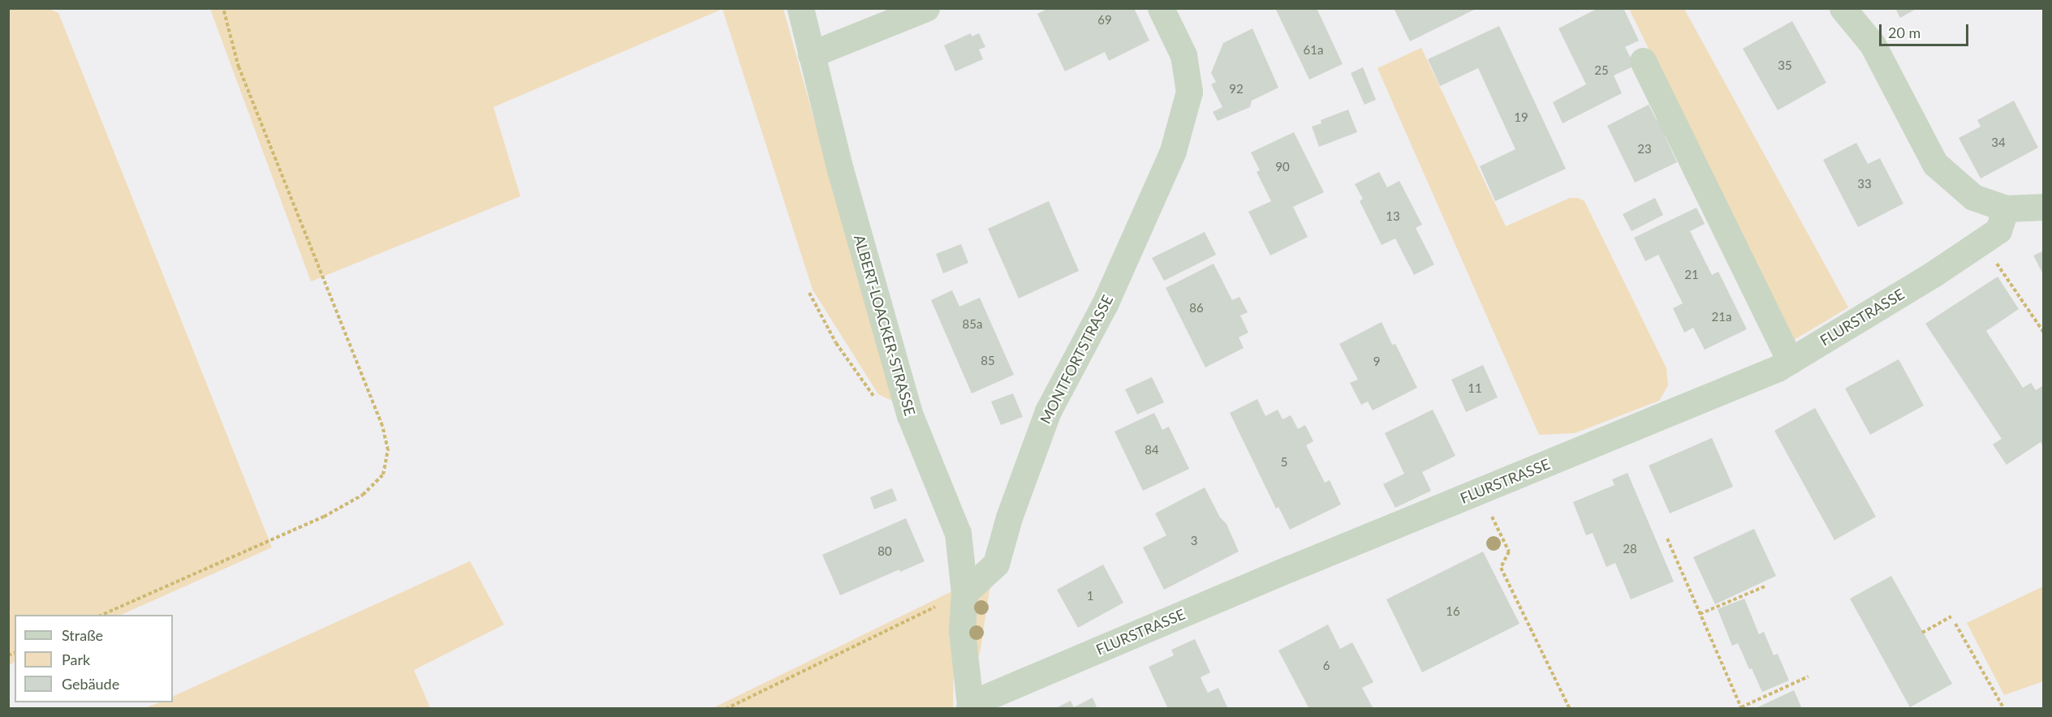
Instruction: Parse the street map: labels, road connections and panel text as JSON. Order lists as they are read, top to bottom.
{
  "streets": {
    "street": ["FLURSTRASSE", "ALBERT-LOACKER-STRASSE", "MONTFORTSTRASSE"]
  },
  "crossings": [
    ["ALBERT-LOACKER-STRASSE", "MONTFORTSTRASSE"]
  ],
  "house_numbers": [
    "69",
    "61a",
    "35",
    "25",
    "92",
    "19",
    "34",
    "23",
    "90",
    "33",
    "13",
    "21",
    "86",
    "21a",
    "85a",
    "85",
    "9",
    "11",
    "84",
    "5",
    "3",
    "28",
    "80",
    "1",
    "16",
    "6"
  ],
  "legend": ["Straße", "Park", "Gebäude"],
  "scale_bar": "20 m"
}
